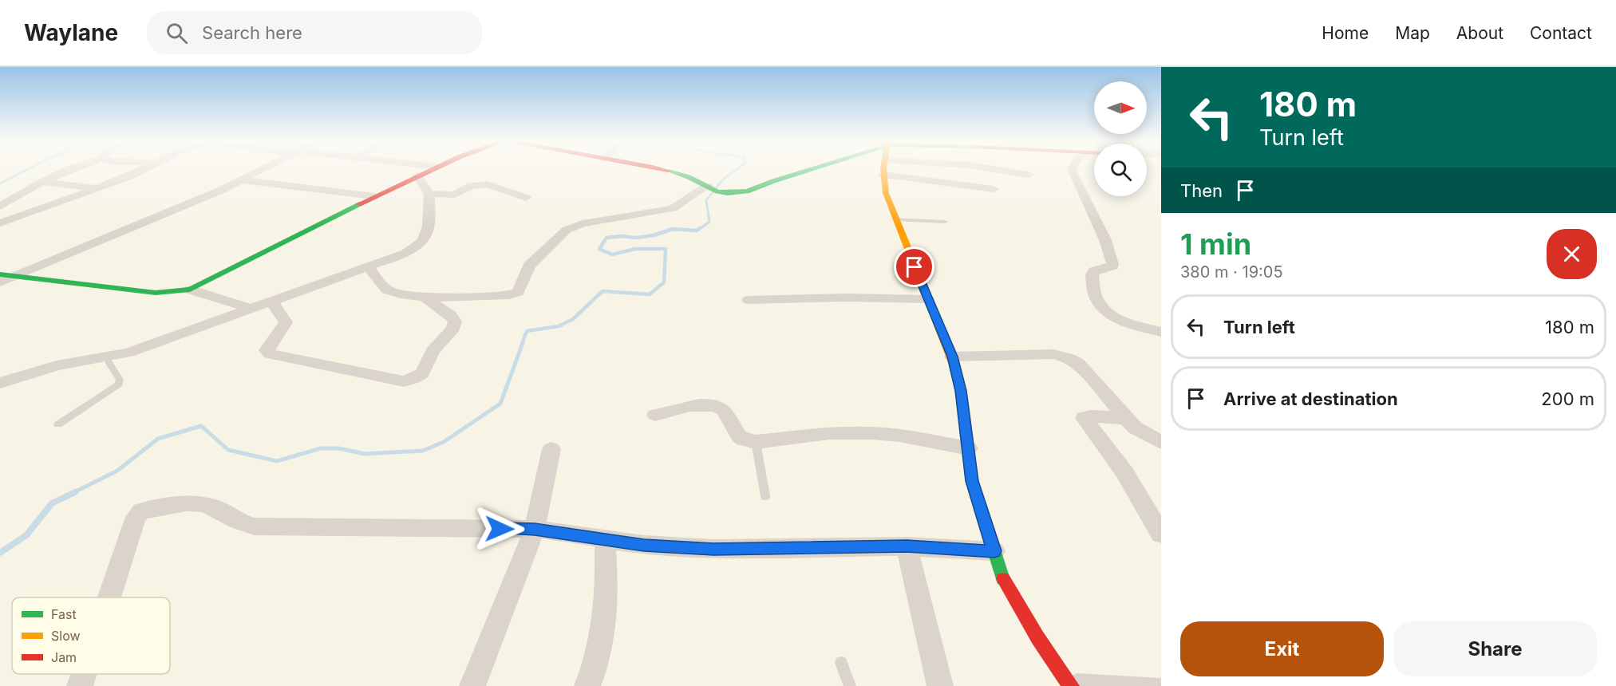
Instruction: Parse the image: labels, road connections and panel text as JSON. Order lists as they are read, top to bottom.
{
  "legend": ["Fast", "Slow", "Jam"],
  "north": "right",
  "page": {
    "header": "Waylane",
    "search": "Search here",
    "nav": [
      "Home",
      "Map",
      "About",
      "Contact"
    ],
    "turn": ["180 m", "Turn left"],
    "then": "Then",
    "heading": ["1 min", "380 m · 19:05"],
    "list": [
      {
        "name": "Turn left",
        "value": "180 m"
      },
      {
        "name": "Arrive at destination",
        "value": "200 m"
      }
    ],
    "buttons": ["Exit", "Share"]
  }
}
